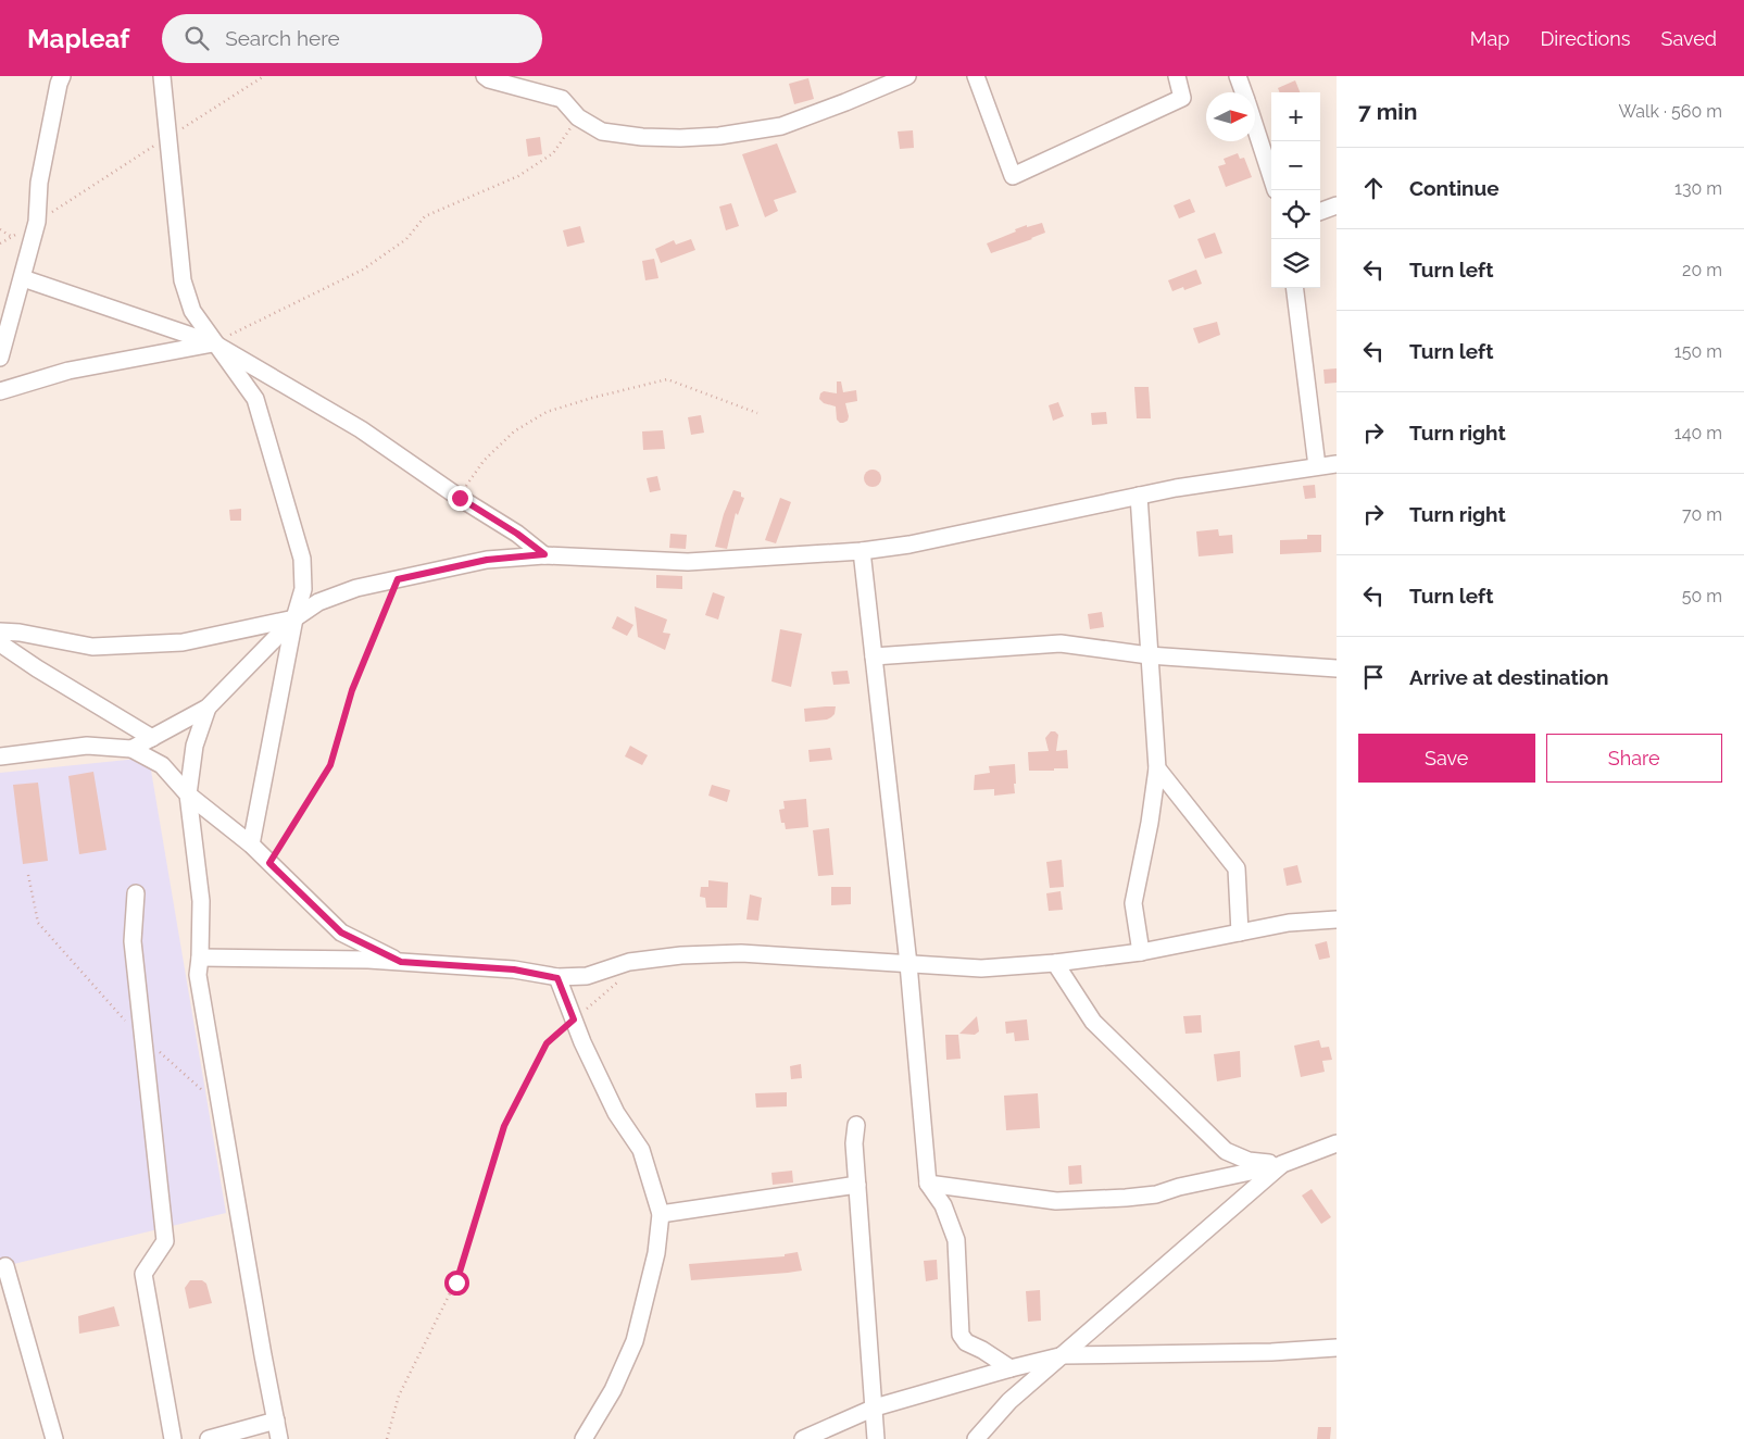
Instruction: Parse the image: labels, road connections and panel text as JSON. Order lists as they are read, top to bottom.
{
  "north": "right",
  "page": {
    "header": "Mapleaf",
    "search": "Search here",
    "nav": ["Map", "Directions", "Saved"],
    "heading": ["7 min", "Walk · 560 m"],
    "map_buttons": ["+", "−"],
    "list": [
      ["Continue", "130 m"],
      ["Turn left", "20 m"],
      ["Turn left", "150 m"],
      ["Turn right", "140 m"],
      ["Turn right", "70 m"],
      ["Turn left", "50 m"],
      "Arrive at destination"
    ],
    "buttons": ["Save", "Share"]
  }
}
